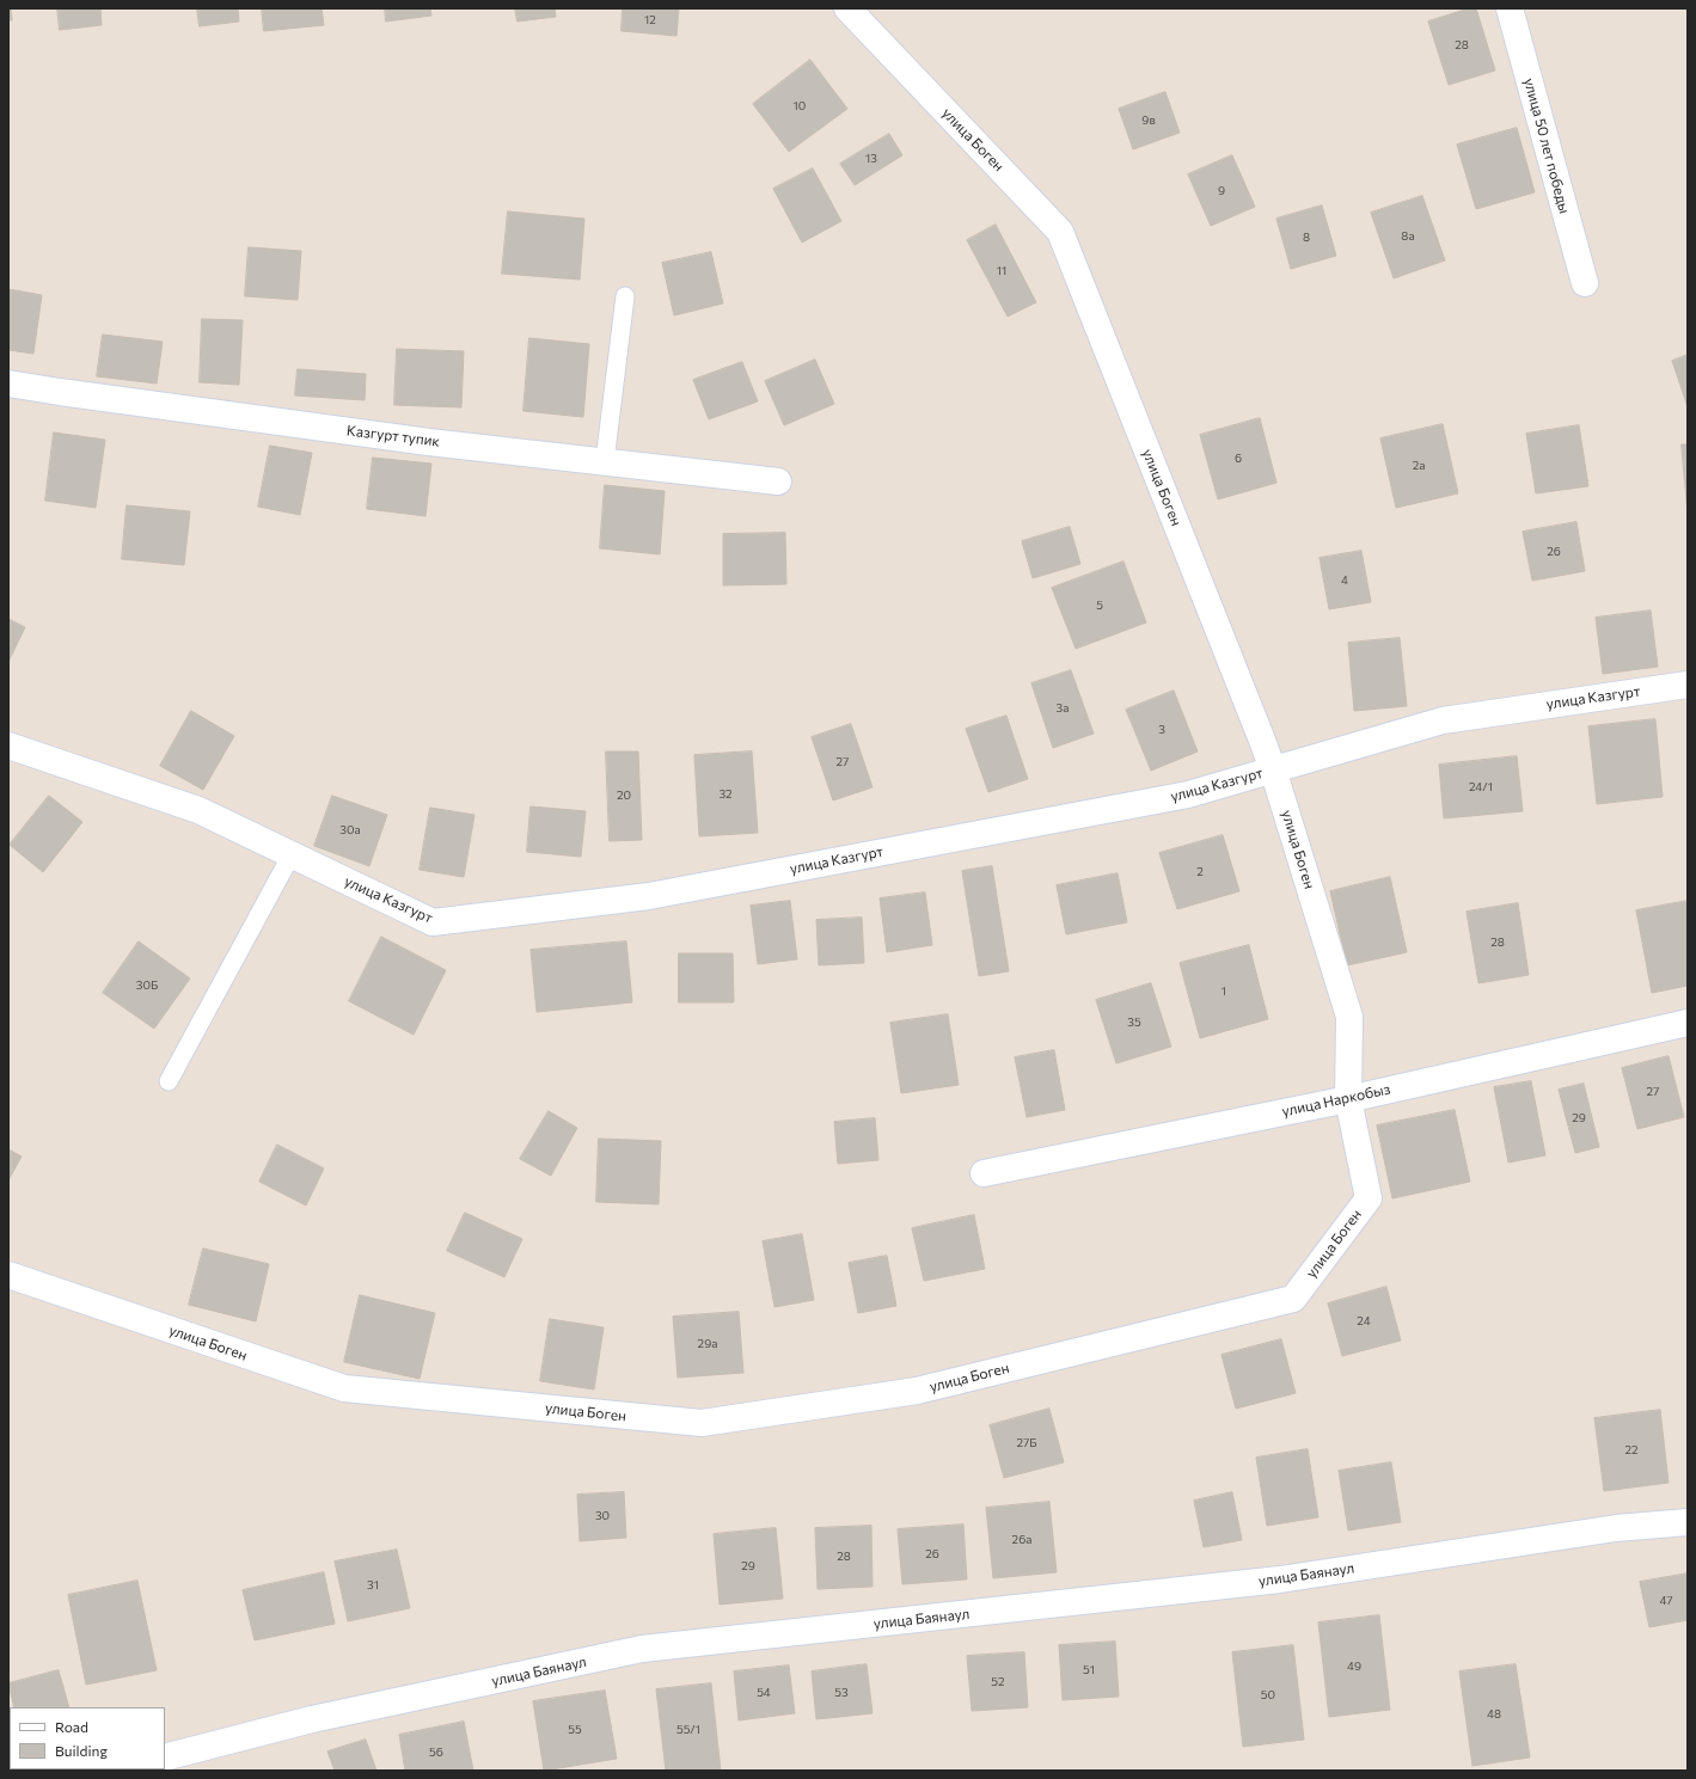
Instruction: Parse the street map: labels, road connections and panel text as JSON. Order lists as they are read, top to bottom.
{
  "streets": {
    "street": [
      "улица Боген",
      "улица 50 лет победы",
      "Казгурт тупик",
      "улица Казгурт",
      "улица Наркобыз",
      "улица Баянаул"
    ]
  },
  "crossings": [
    ["улица Боген", "улица Казгурт"],
    ["улица Боген", "улица Наркобыз"]
  ],
  "house_numbers": [
    "12",
    "28",
    "10",
    "9в",
    "13",
    "9",
    "8а",
    "8",
    "11",
    "6",
    "2а",
    "26",
    "4",
    "5",
    "3а",
    "3",
    "27",
    "24/1",
    "32",
    "20",
    "30а",
    "2",
    "28",
    "30Б",
    "1",
    "35",
    "27",
    "29",
    "24",
    "29а",
    "27Б",
    "22",
    "30",
    "26а",
    "26",
    "28",
    "29",
    "31",
    "47",
    "49",
    "51",
    "52",
    "54",
    "53",
    "50",
    "48",
    "55",
    "55/1",
    "56"
  ],
  "legend": ["Road", "Building"]
}
